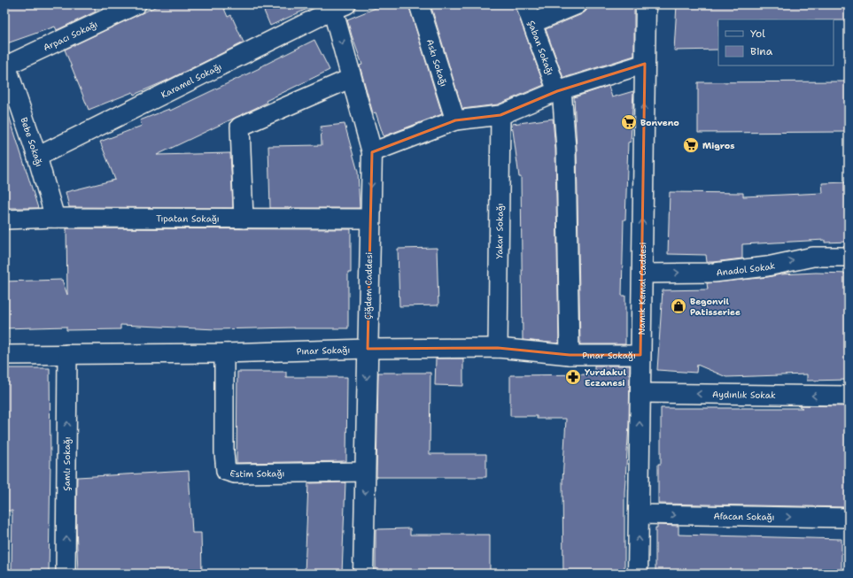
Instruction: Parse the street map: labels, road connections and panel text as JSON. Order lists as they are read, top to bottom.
{
  "streets": {
    "main road": ["Çiğdem Caddesi", "Namık Kemal Caddesi"],
    "street": [
      "Arpacı Sokağı",
      "Şaban Sokağı",
      "Askı Sokağı",
      "Karamel Sokağı",
      "Bebe Sokağı",
      "Tıpatan Sokağı",
      "Yakar Sokağı",
      "Anadol Sokak",
      "Pınar Sokağı",
      "Aydınlık Sokak",
      "Şamlı Sokağı",
      "Estim Sokağı",
      "Afacan Sokağı"
    ]
  },
  "crossings": [
    ["Arpacı Sokağı", "Bebe Sokağı"],
    ["Şaban Sokağı", "Pınar Sokağı"],
    ["Karamel Sokağı", "Bebe Sokağı"],
    ["Karamel Sokağı", "Çiğdem Caddesi"],
    ["Bebe Sokağı", "Tıpatan Sokağı"],
    ["Tıpatan Sokağı", "Çiğdem Caddesi"],
    ["Yakar Sokağı", "Pınar Sokağı"],
    ["Anadol Sokak", "Namık Kemal Caddesi"],
    ["Çiğdem Caddesi", "Pınar Sokağı"],
    ["Çiğdem Caddesi", "Estim Sokağı"],
    ["Namık Kemal Caddesi", "Pınar Sokağı"],
    ["Namık Kemal Caddesi", "Aydınlık Sokak"],
    ["Namık Kemal Caddesi", "Afacan Sokağı"],
    ["Pınar Sokağı", "Şamlı Sokağı"],
    ["Pınar Sokağı", "Estim Sokağı"]
  ],
  "one_way": [
    "Anadol Sokak",
    "Çiğdem Caddesi",
    "Namık Kemal Caddesi",
    "Aydınlık Sokak",
    "Şamlı Sokağı",
    "Afacan Sokağı"
  ],
  "places": {
    "supermarket": ["Bonveno", "Migros"],
    "shop": ["Begonvil Patisseriee"],
    "pharmacy": ["Yurdakul Eczanesi"]
  },
  "legend": ["Yol", "Bina"]
}
